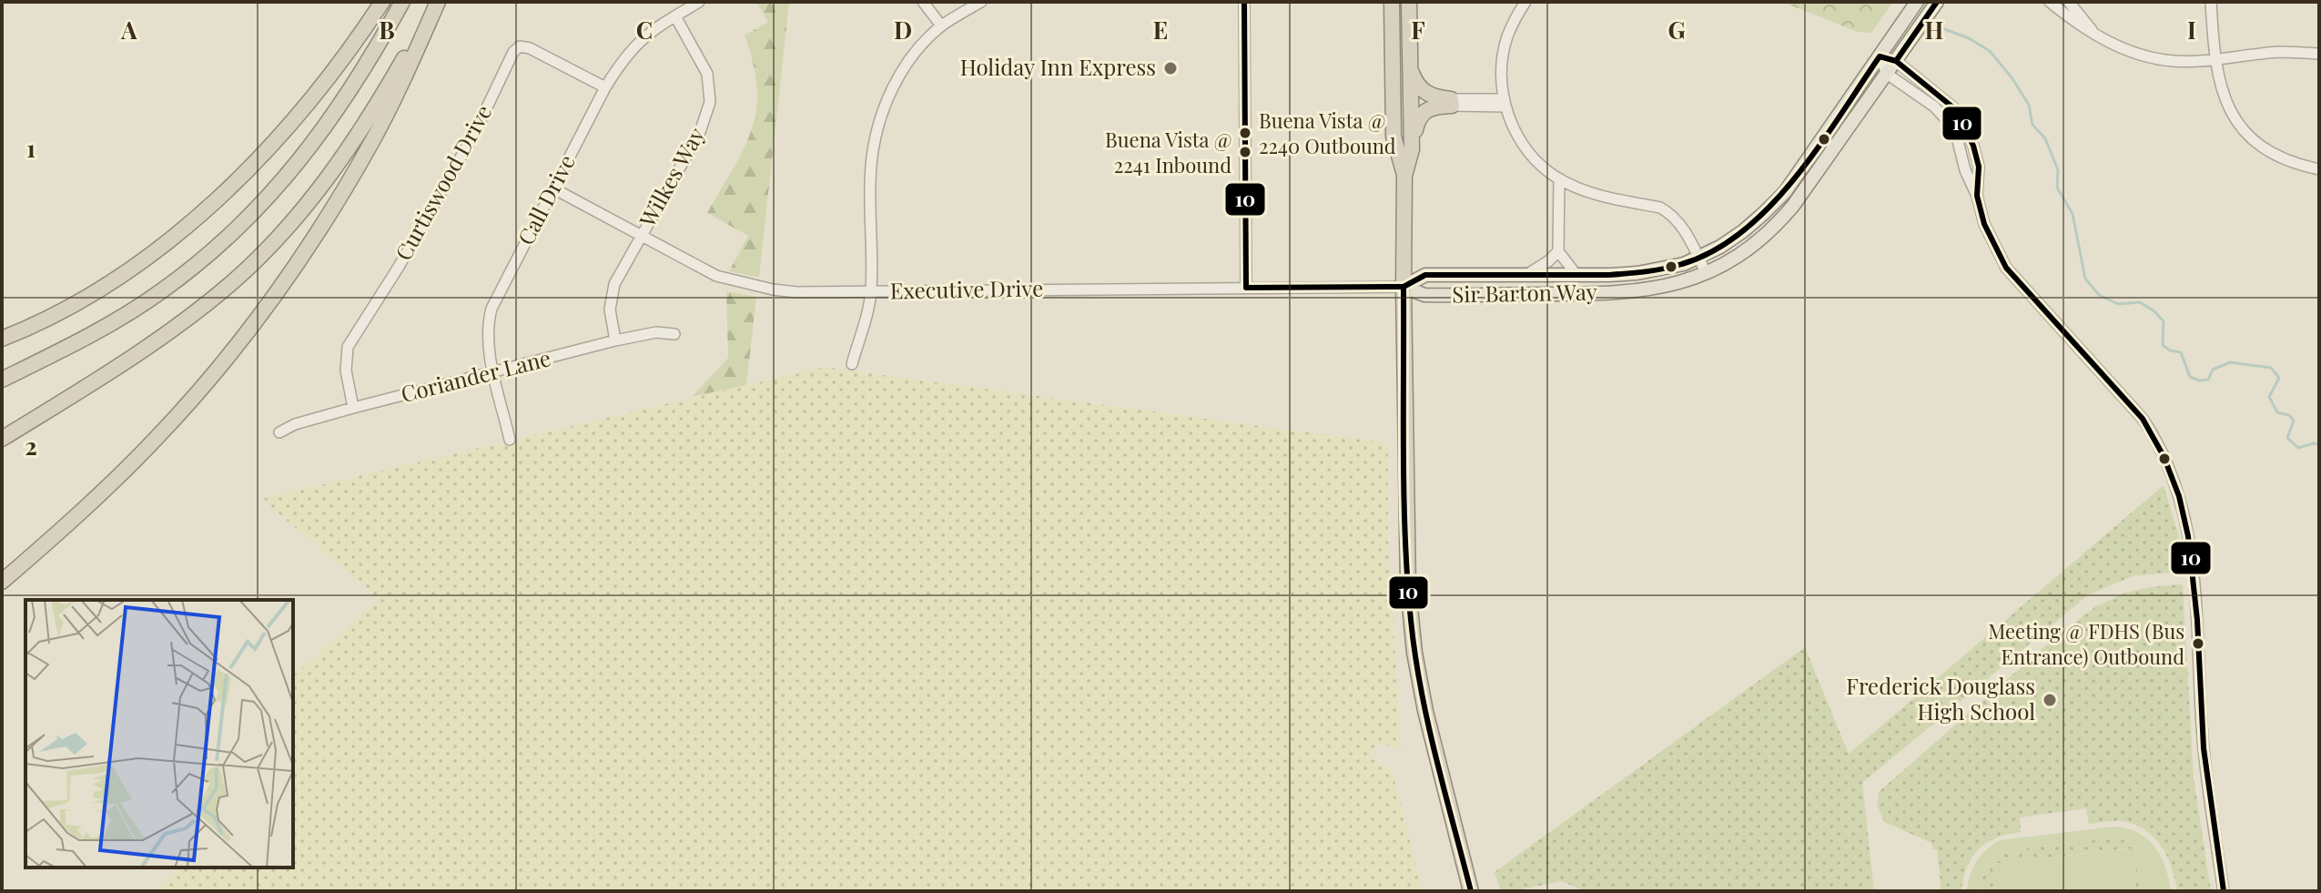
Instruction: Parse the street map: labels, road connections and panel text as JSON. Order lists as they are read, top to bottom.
{
  "streets": {
    "main road": ["Sir Barton Way"],
    "street": [
      "Wilkes Way",
      "Curtiswood Drive",
      "Call Drive",
      "Executive Drive",
      "Coriander Lane"
    ]
  },
  "crossings": [
    ["Wilkes Way", "Call Drive"],
    ["Wilkes Way", "Executive Drive"],
    ["Wilkes Way", "Coriander Lane"],
    ["Curtiswood Drive", "Call Drive"],
    ["Curtiswood Drive", "Coriander Lane"],
    ["Call Drive", "Executive Drive"],
    ["Call Drive", "Coriander Lane"],
    ["Executive Drive", "Sir Barton Way"]
  ],
  "places": [
    "Holiday Inn Express",
    "Buena Vista @ 2240 Outbound",
    "Buena Vista @ 2241 Inbound",
    "Meeting @ FDHS (Bus Entrance) Outbound",
    "Frederick Douglass High School"
  ],
  "lines": ["transit line 10"],
  "grid": {
    "columns": [
      "A",
      "B",
      "C",
      "D",
      "E",
      "F",
      "G",
      "H",
      "I"
    ],
    "rows": ["1", "2"]
  }
}
